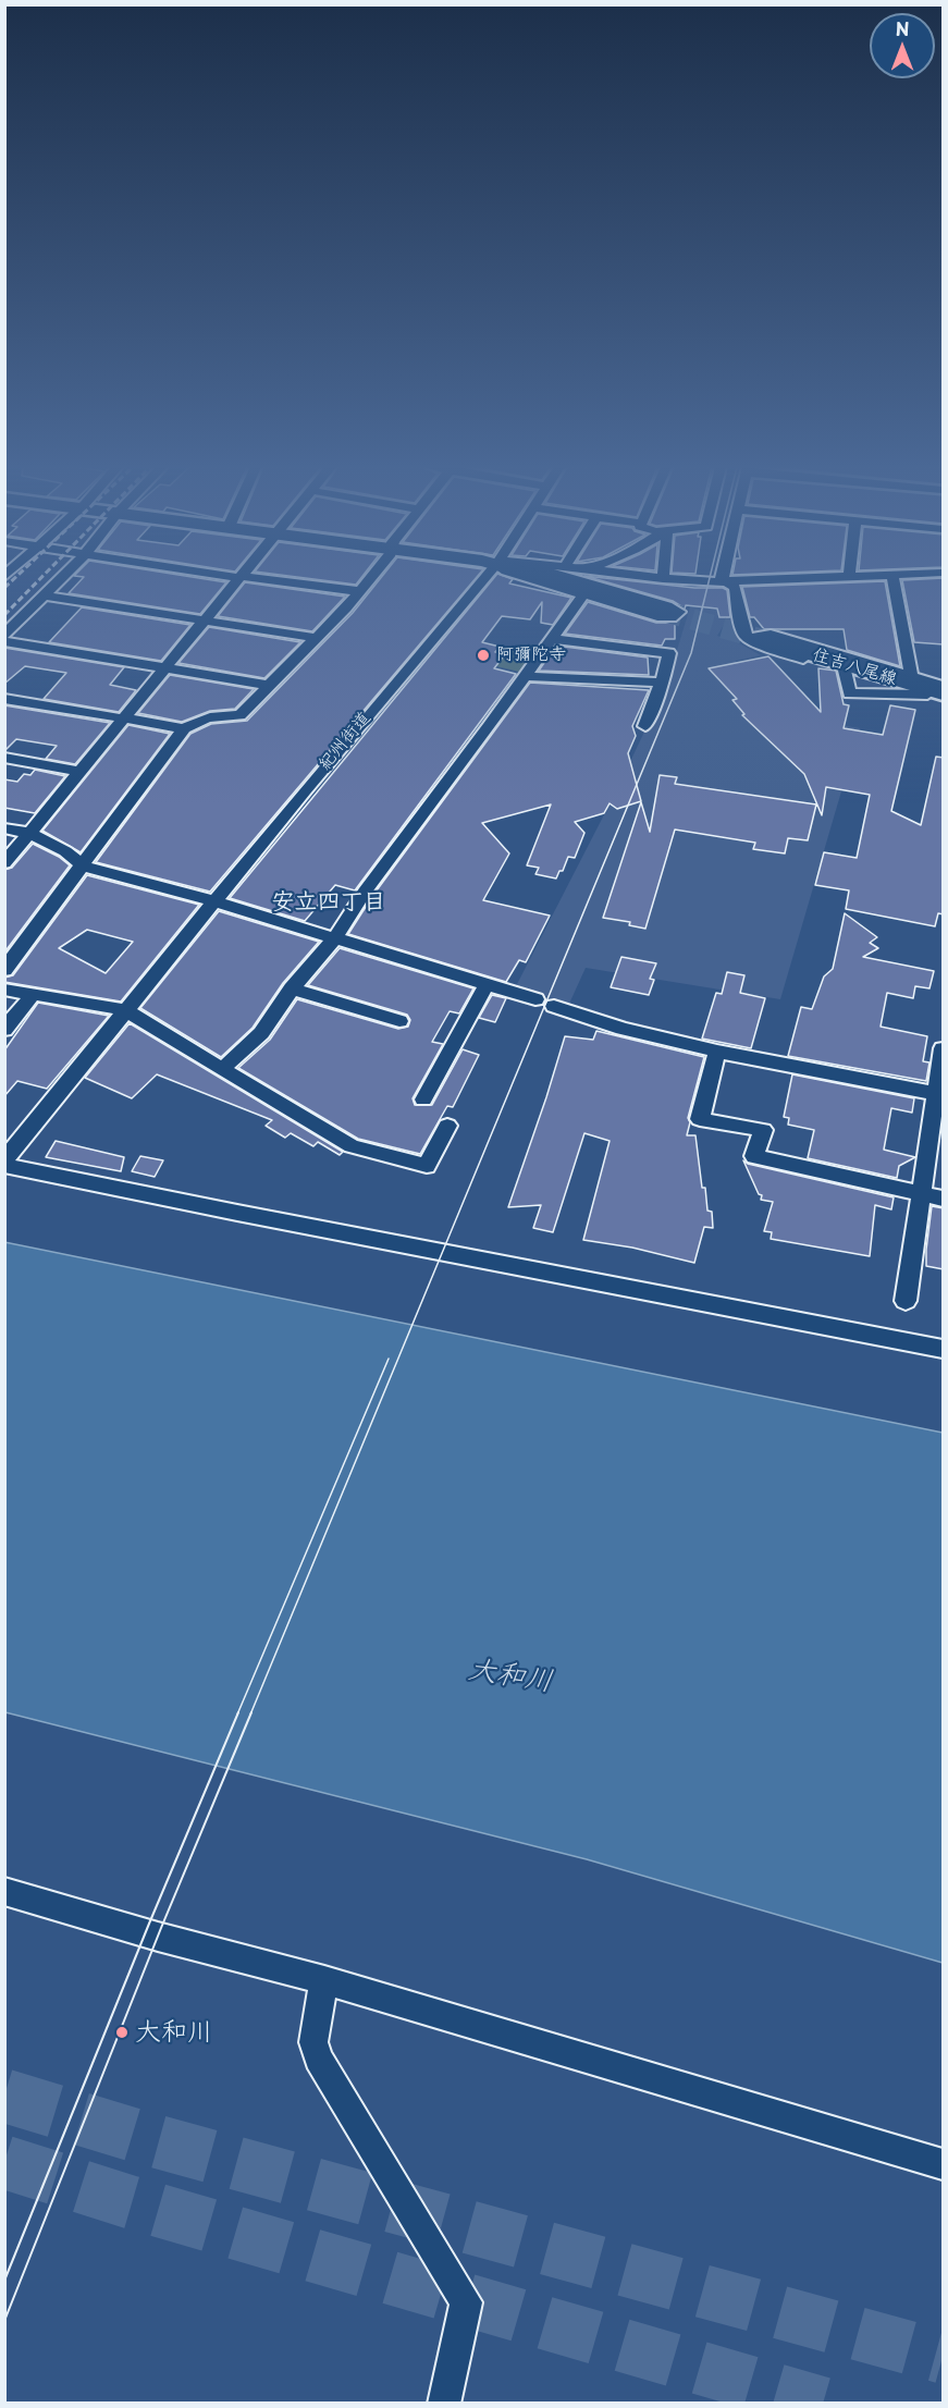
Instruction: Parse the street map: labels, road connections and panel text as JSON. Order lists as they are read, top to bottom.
{
  "streets": {
    "main road": ["住吉八尾線"],
    "street": ["紀州街道"]
  },
  "districts": ["安立四丁目"],
  "water": ["大和川"],
  "places": ["阿彌陀寺", "大和川"],
  "north": "top"
}
